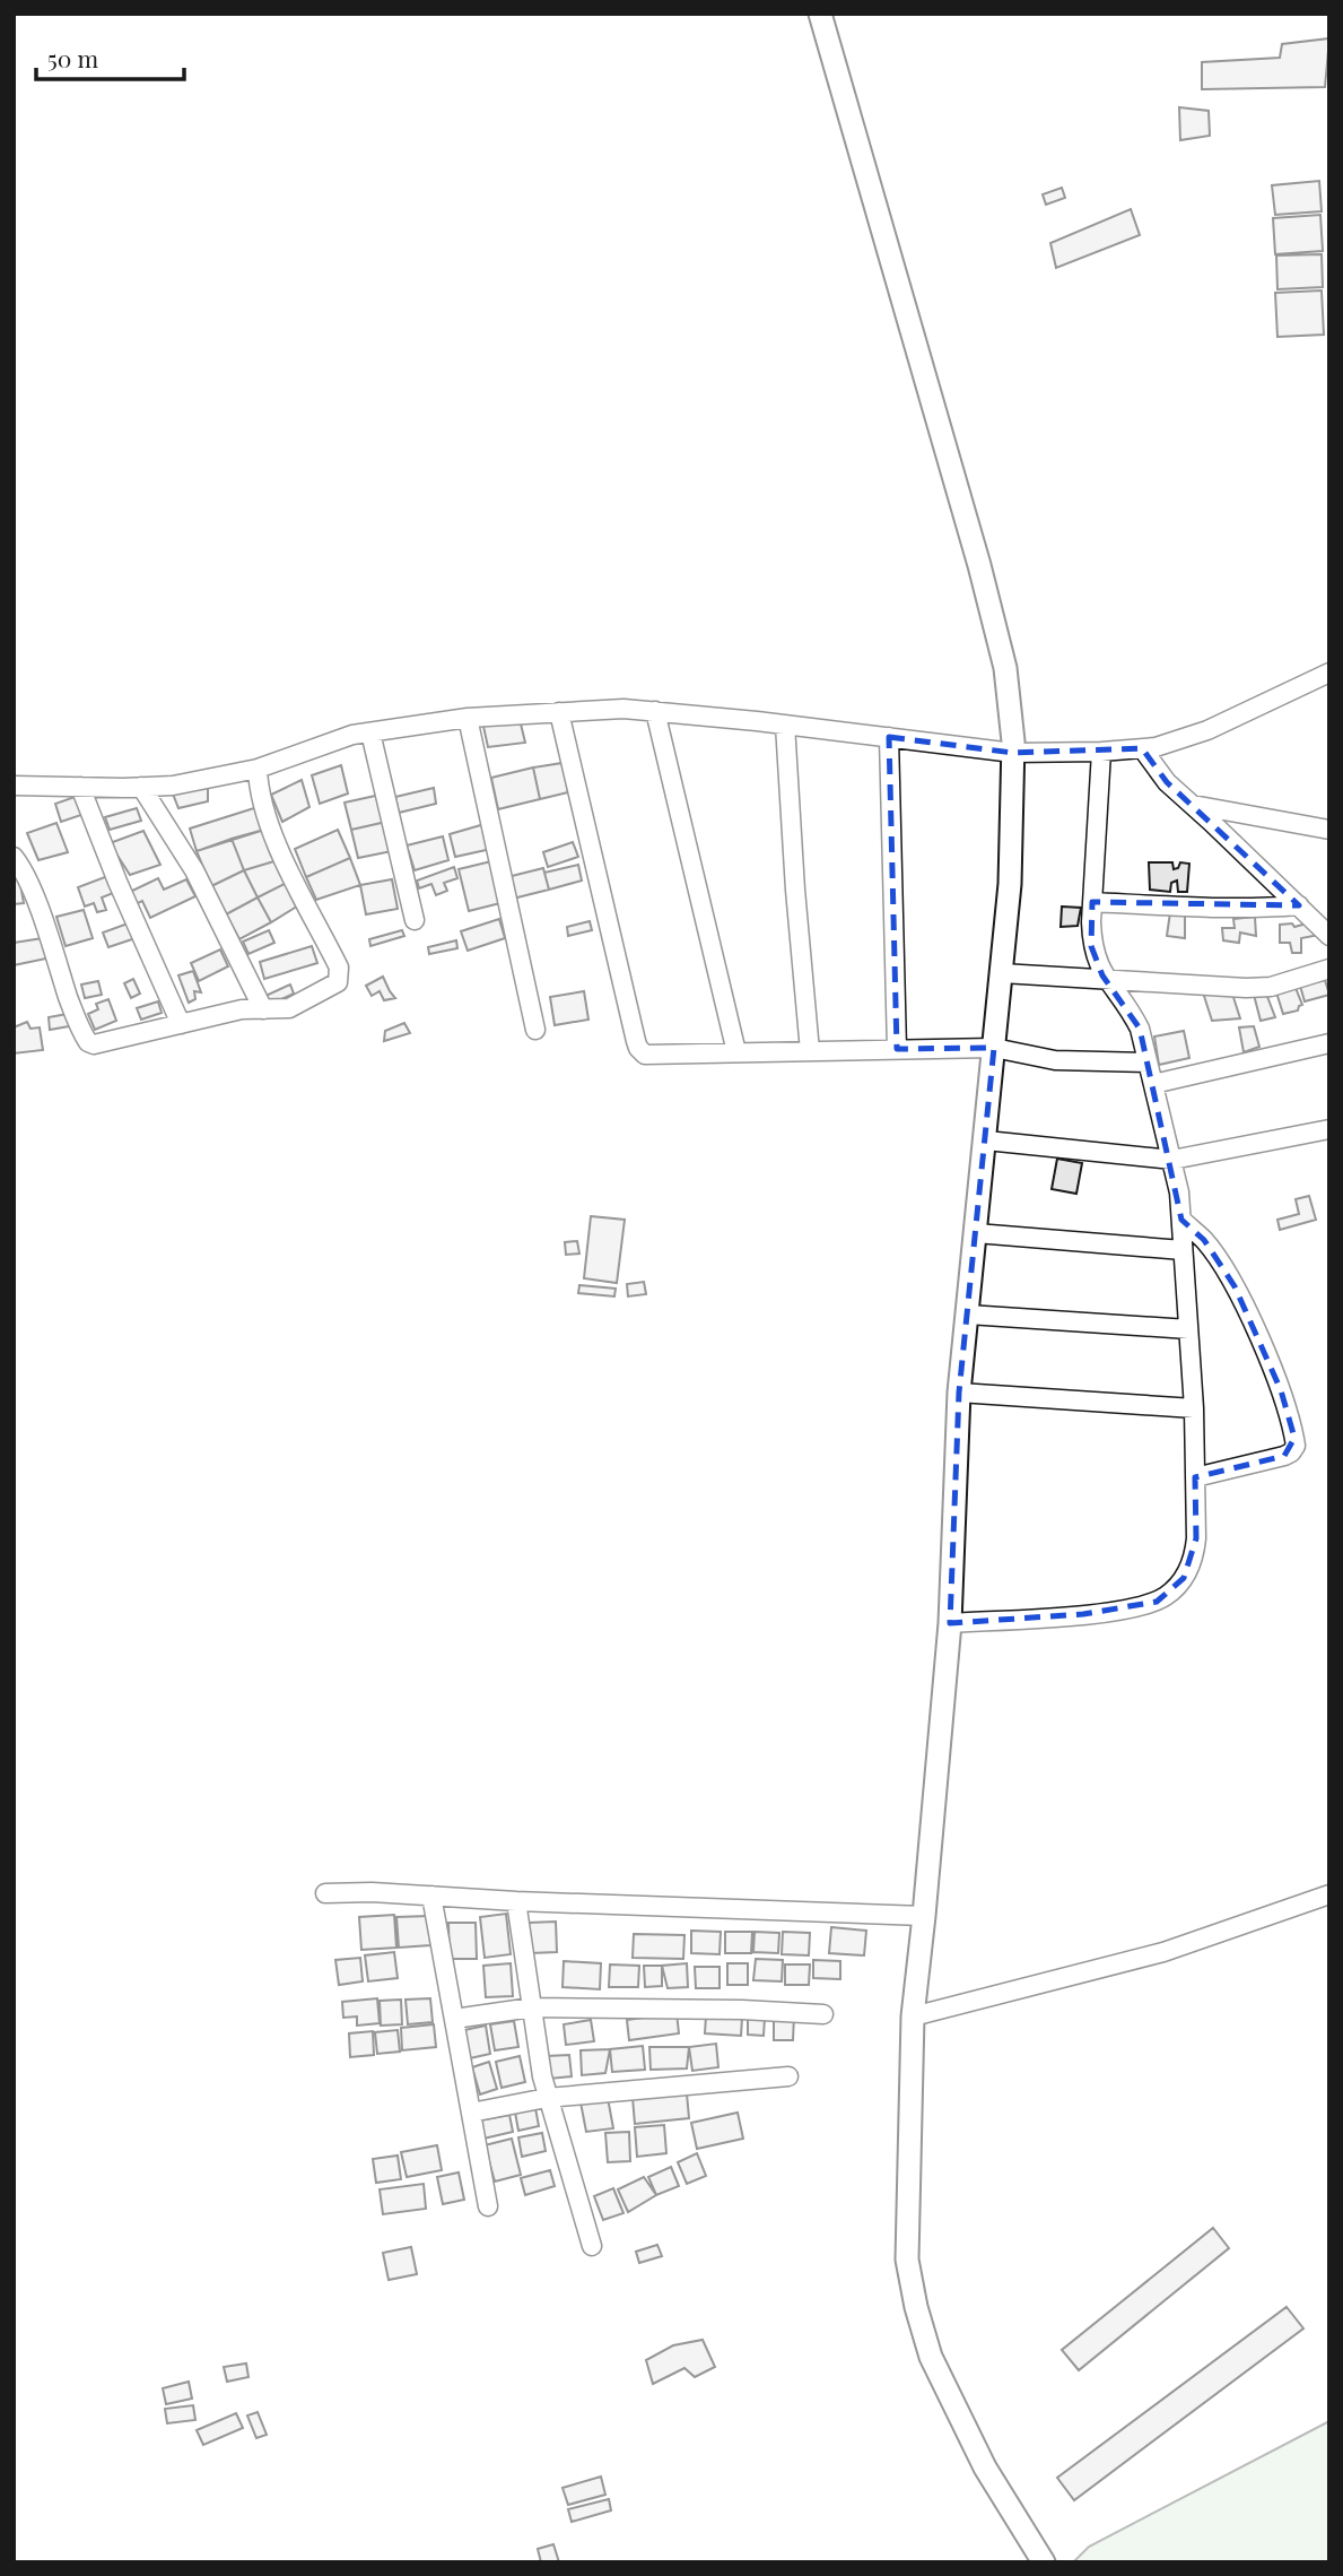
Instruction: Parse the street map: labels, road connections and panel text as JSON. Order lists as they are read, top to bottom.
{
  "scale_bar": "50 m"
}
